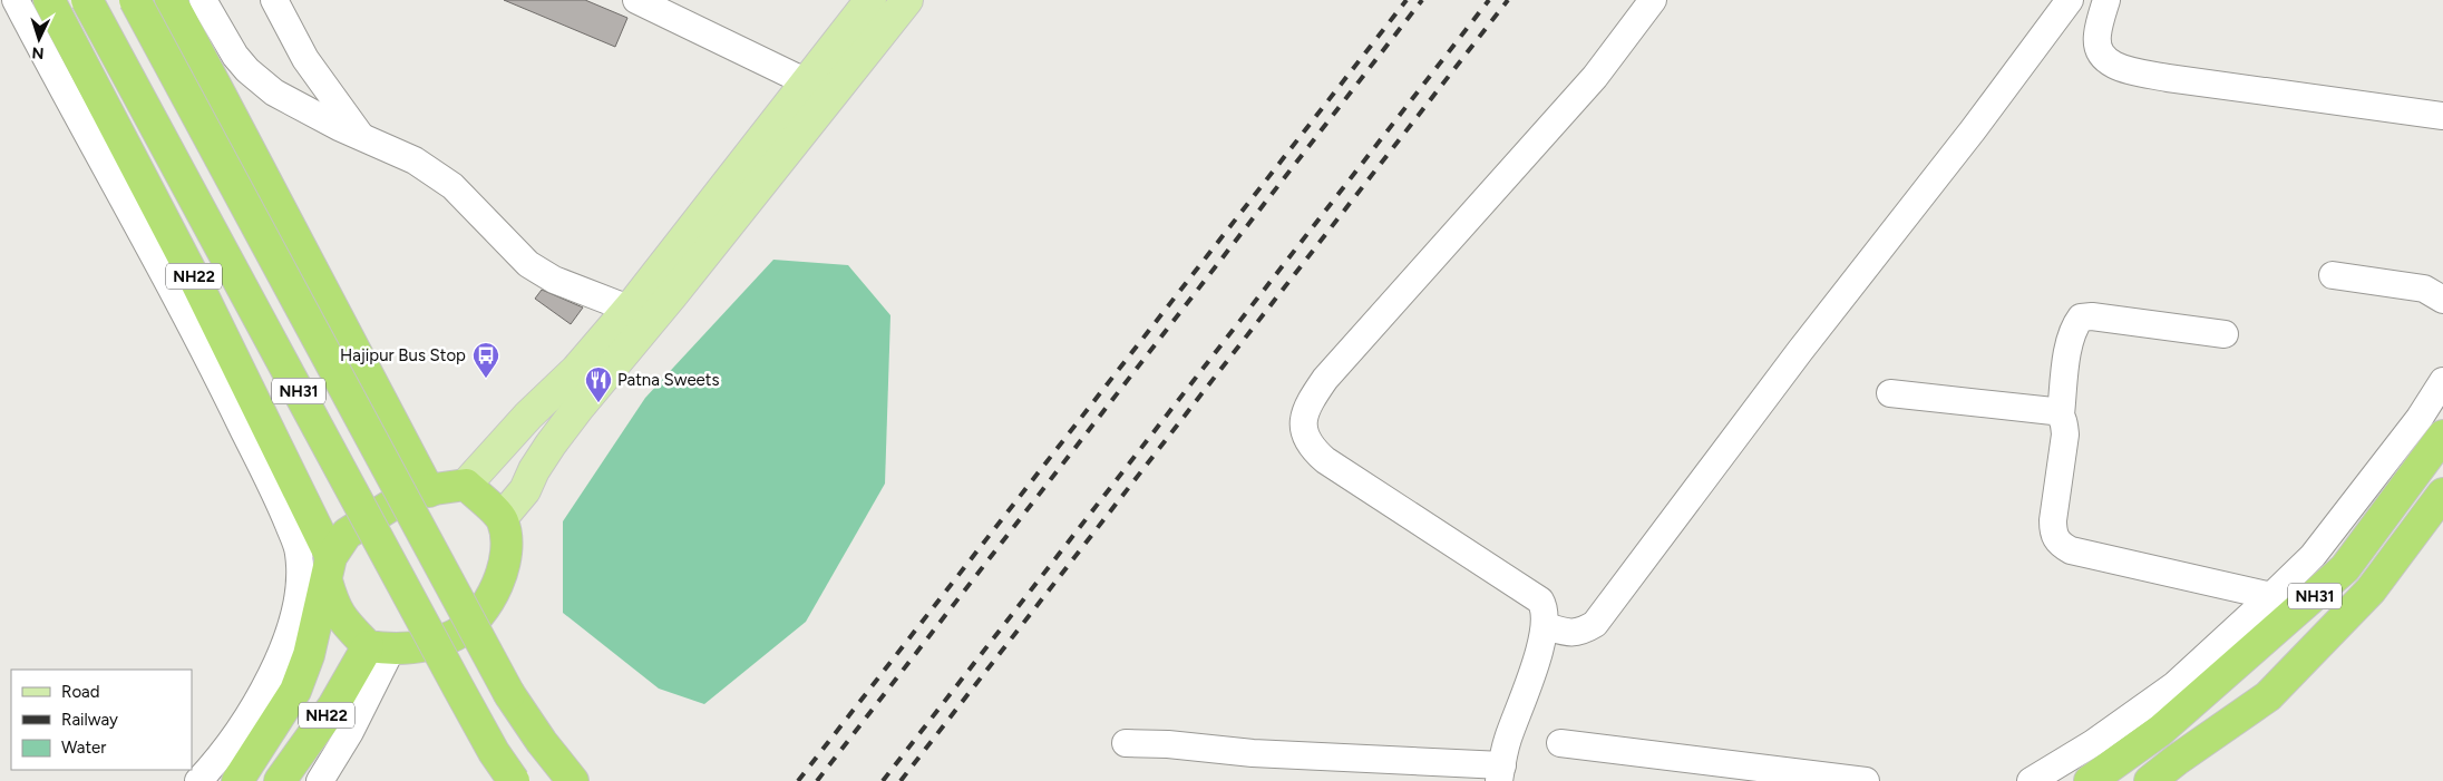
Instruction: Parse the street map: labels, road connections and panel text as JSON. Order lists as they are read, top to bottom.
{
  "streets": {
    "highway": ["NH22", "NH31"]
  },
  "places": {
    "bus stop": ["Hajipur Bus Stop"],
    "restaurant": ["Patna Sweets"]
  },
  "legend": ["Road", "Railway", "Water"],
  "north": "bottom"
}
